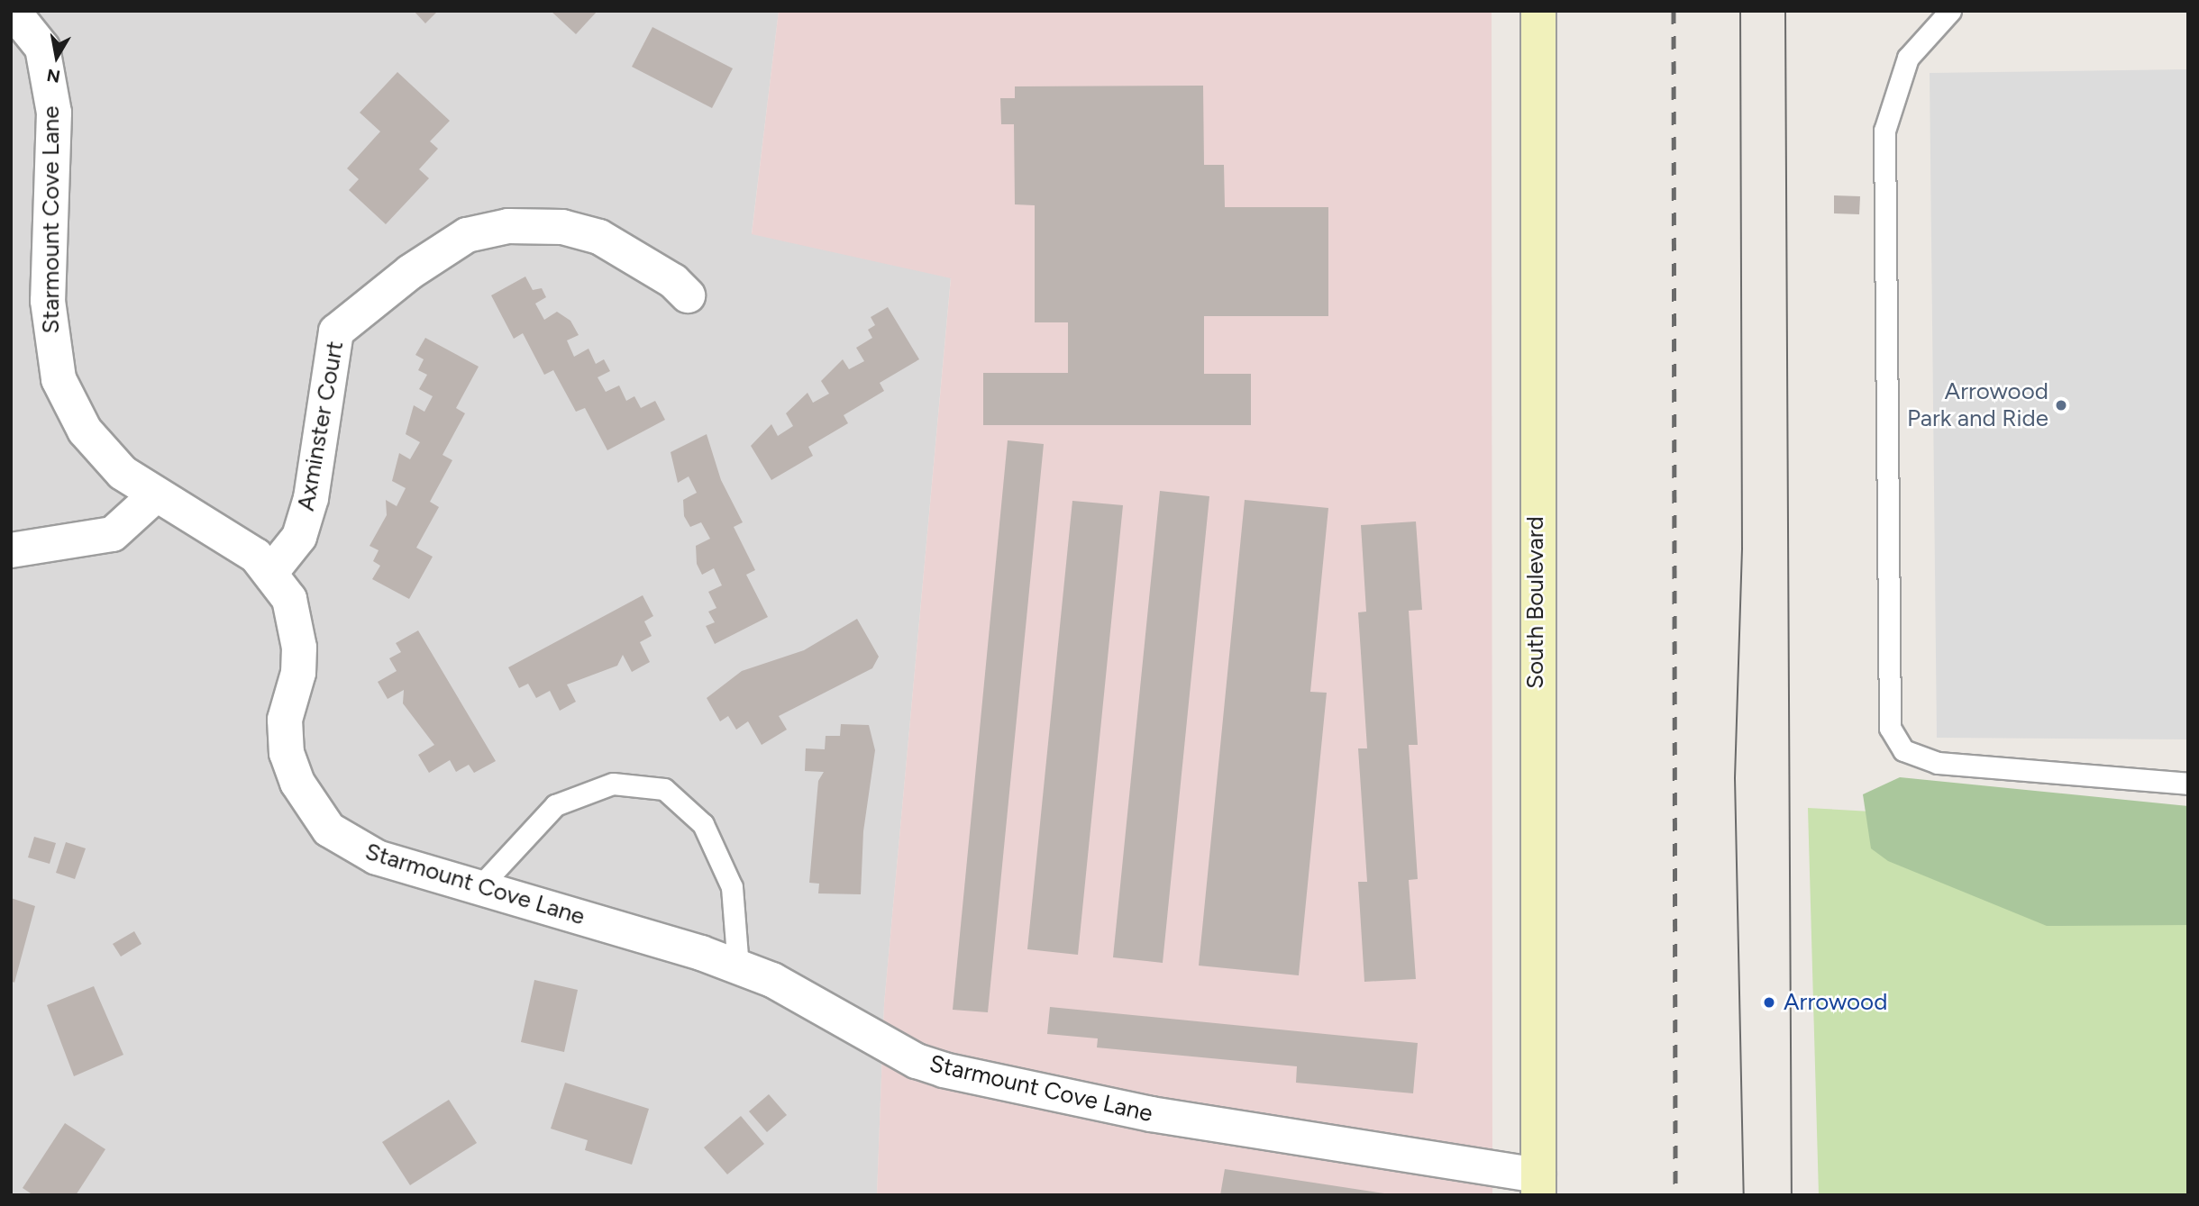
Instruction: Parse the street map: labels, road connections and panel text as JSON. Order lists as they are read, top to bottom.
{
  "streets": {
    "main road": ["South Boulevard"],
    "street": ["Starmount Cove Lane", "Axminster Court"]
  },
  "crossings": [
    ["Starmount Cove Lane", "Axminster Court"],
    ["Starmount Cove Lane", "South Boulevard"]
  ],
  "places": ["Arrowood Park and Ride", "Arrowood"],
  "north": "bottom"
}
